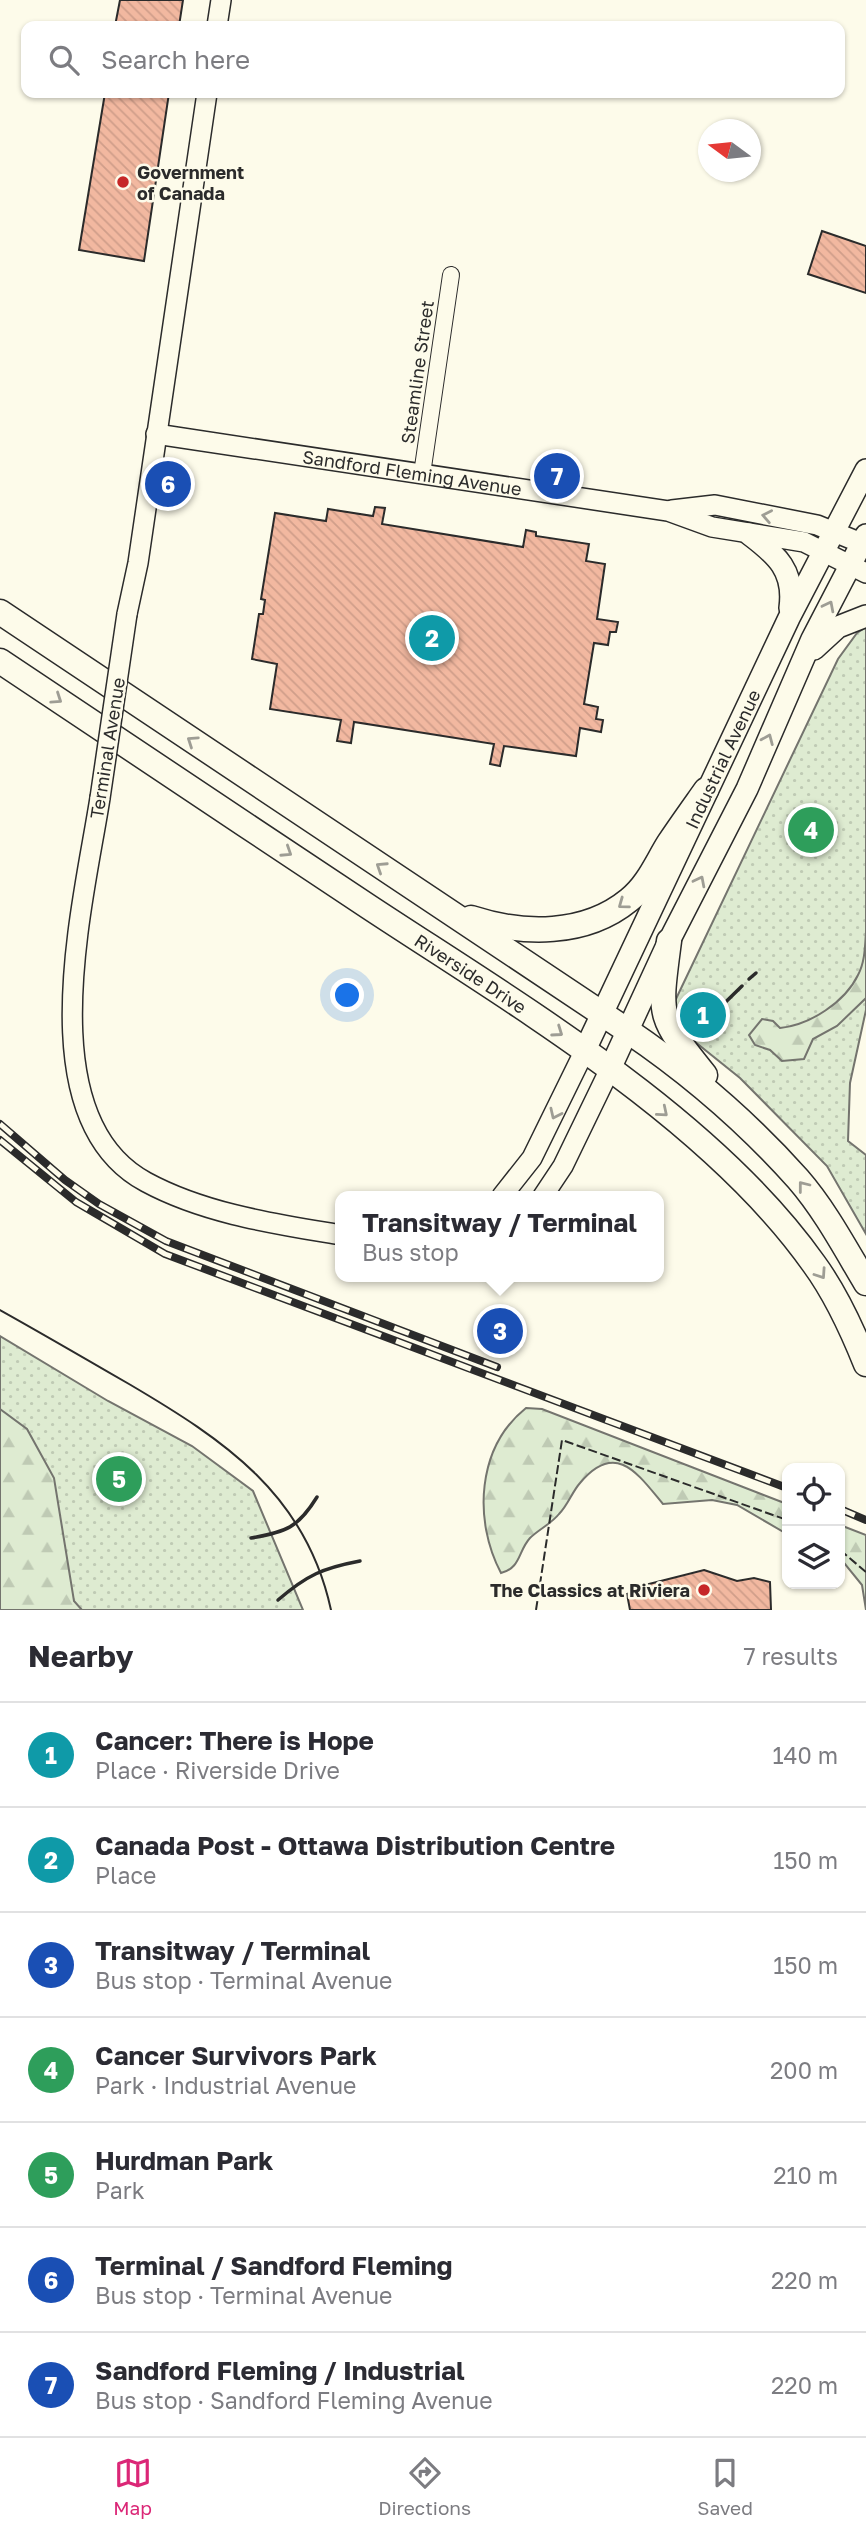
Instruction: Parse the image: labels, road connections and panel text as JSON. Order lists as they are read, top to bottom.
{
  "streets": {
    "main road": ["Industrial Avenue", "Riverside Drive"],
    "street": ["Steamline Street", "Sandford Fleming Avenue", "Terminal Avenue"]
  },
  "crossings": [
    ["Steamline Street", "Sandford Fleming Avenue"],
    ["Sandford Fleming Avenue", "Terminal Avenue"],
    ["Sandford Fleming Avenue", "Industrial Avenue"],
    ["Industrial Avenue", "Riverside Drive"]
  ],
  "places": ["Government of Canada", "The Classics at Riviera"],
  "north": "left",
  "page": {
    "search": "Search here",
    "pins": [
      "7",
      "6",
      "2",
      "4",
      "1",
      "3",
      "5"
    ],
    "popup": ["Transitway / Terminal", "Bus stop"],
    "heading": ["Nearby", "7 results"],
    "list": [
      {
        "mark": "1",
        "name": "Cancer: There is Hope",
        "note": "Place · Riverside Drive",
        "value": "140 m"
      },
      {
        "mark": "2",
        "name": "Canada Post - Ottawa Distribution Centre",
        "note": "Place",
        "value": "150 m"
      },
      {
        "mark": "3",
        "name": "Transitway / Terminal",
        "note": "Bus stop · Terminal Avenue",
        "value": "150 m"
      },
      {
        "mark": "4",
        "name": "Cancer Survivors Park",
        "note": "Park · Industrial Avenue",
        "value": "200 m"
      },
      {
        "mark": "5",
        "name": "Hurdman Park",
        "note": "Park",
        "value": "210 m"
      },
      {
        "mark": "6",
        "name": "Terminal / Sandford Fleming",
        "note": "Bus stop · Terminal Avenue",
        "value": "220 m"
      },
      {
        "mark": "7",
        "name": "Sandford Fleming / Industrial",
        "note": "Bus stop · Sandford Fleming Avenue",
        "value": "220 m"
      }
    ],
    "nav": ["Map", "Directions", "Saved"]
  }
}
